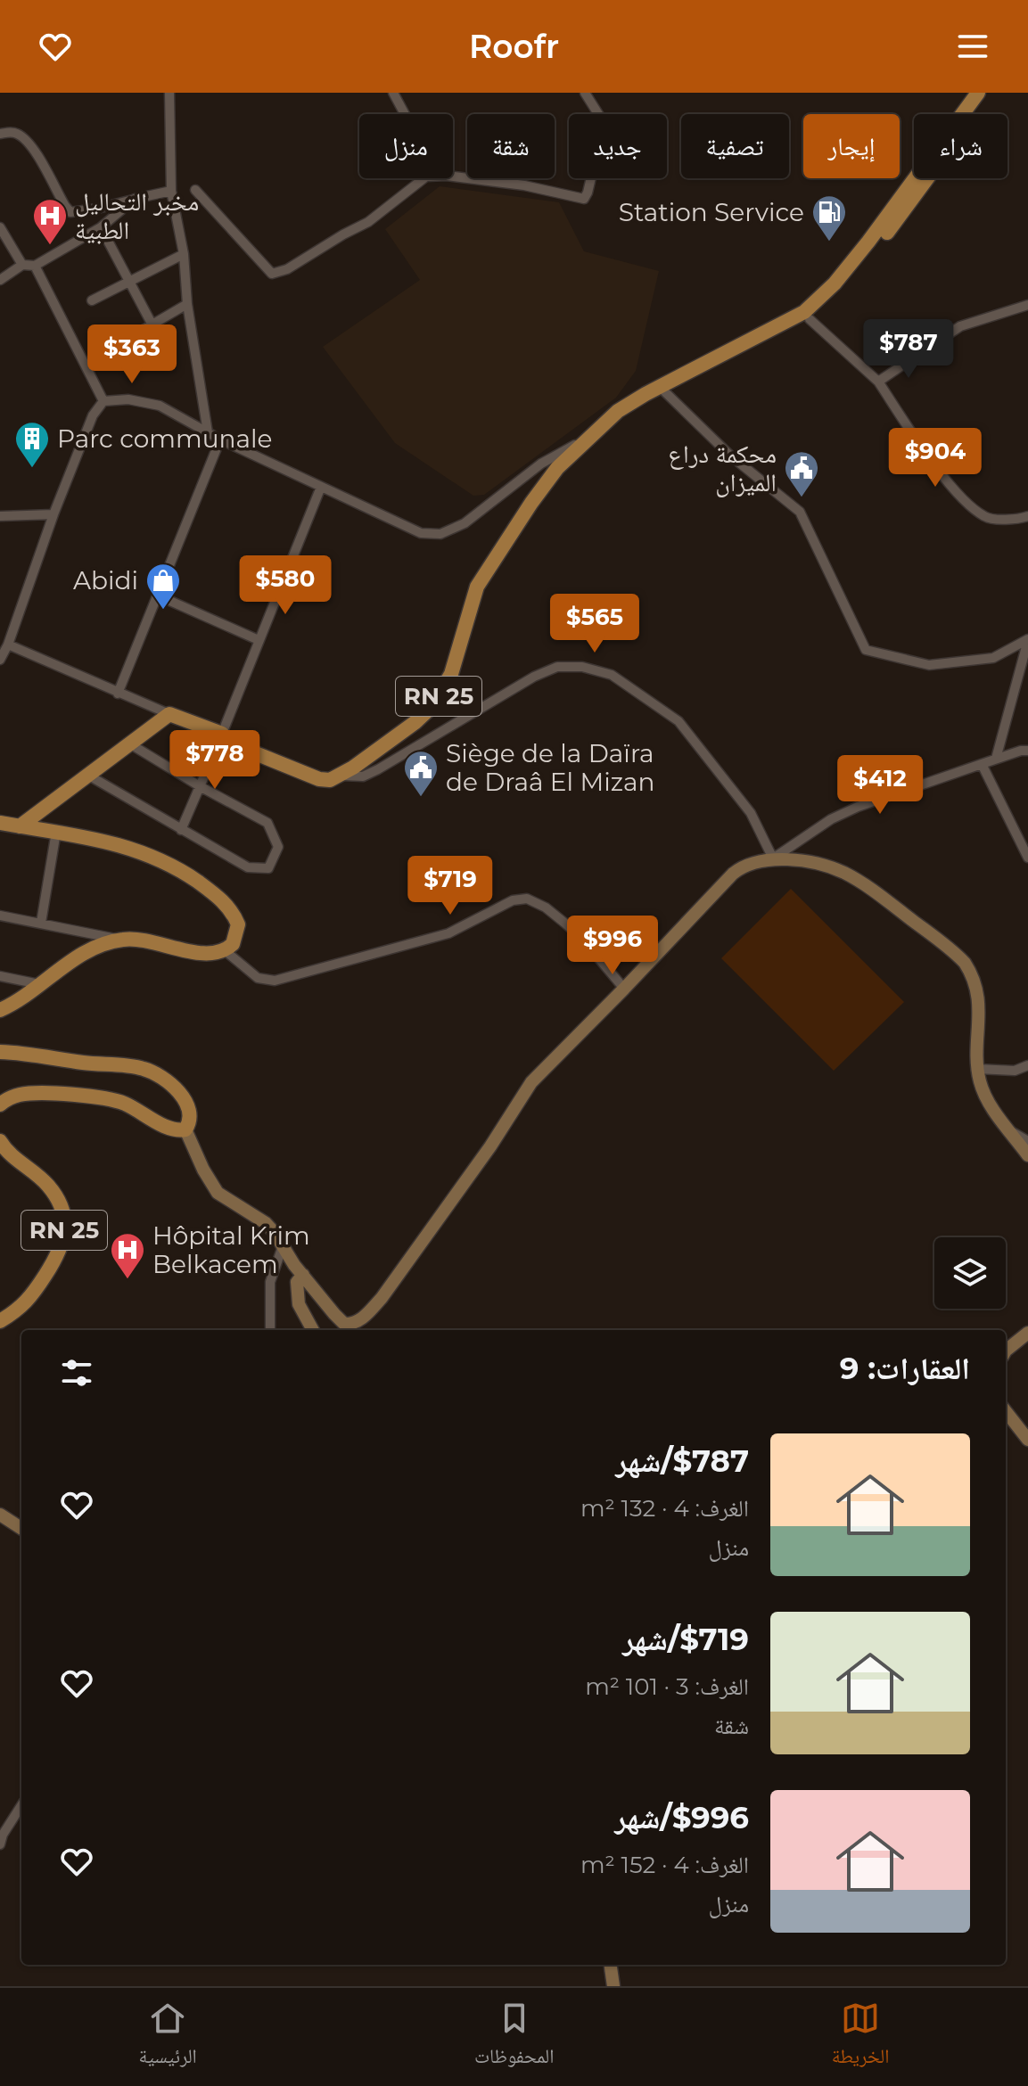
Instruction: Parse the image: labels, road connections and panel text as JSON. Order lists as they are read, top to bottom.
{
  "streets": {
    "main road": ["RN 25"]
  },
  "places": {
    "fuel station": ["Station Service"],
    "hospital": ["مخبر التحاليل الطبية", "Hôpital Krim Belkacem"],
    "building": ["Parc communale"],
    "public building": ["محكمة دراع الميزان", "Siège de la Daïra de Draâ El Mizan"],
    "shop": ["Abidi"]
  },
  "page": {
    "header": "Roofr",
    "chip": [
      "شراء",
      "إيجار",
      "تصفية",
      "جديد",
      "شقة",
      "منزل"
    ],
    "price": [
      "$787",
      "$363",
      "$904",
      "$580",
      "$565",
      "$778",
      "$412",
      "$719",
      "$996"
    ],
    "heading": "العقارات: 9",
    "list": [
      {
        "name": "$787/شهر",
        "note": "الغرف: 4 · 132 m² · منزل"
      },
      {
        "name": "$719/شهر",
        "note": "الغرف: 3 · 101 m² · شقة"
      },
      {
        "name": "$996/شهر",
        "note": "الغرف: 4 · 152 m² · منزل"
      }
    ],
    "tabs": ["الخريطة", "المحفوظات", "الرئيسية"]
  }
}
